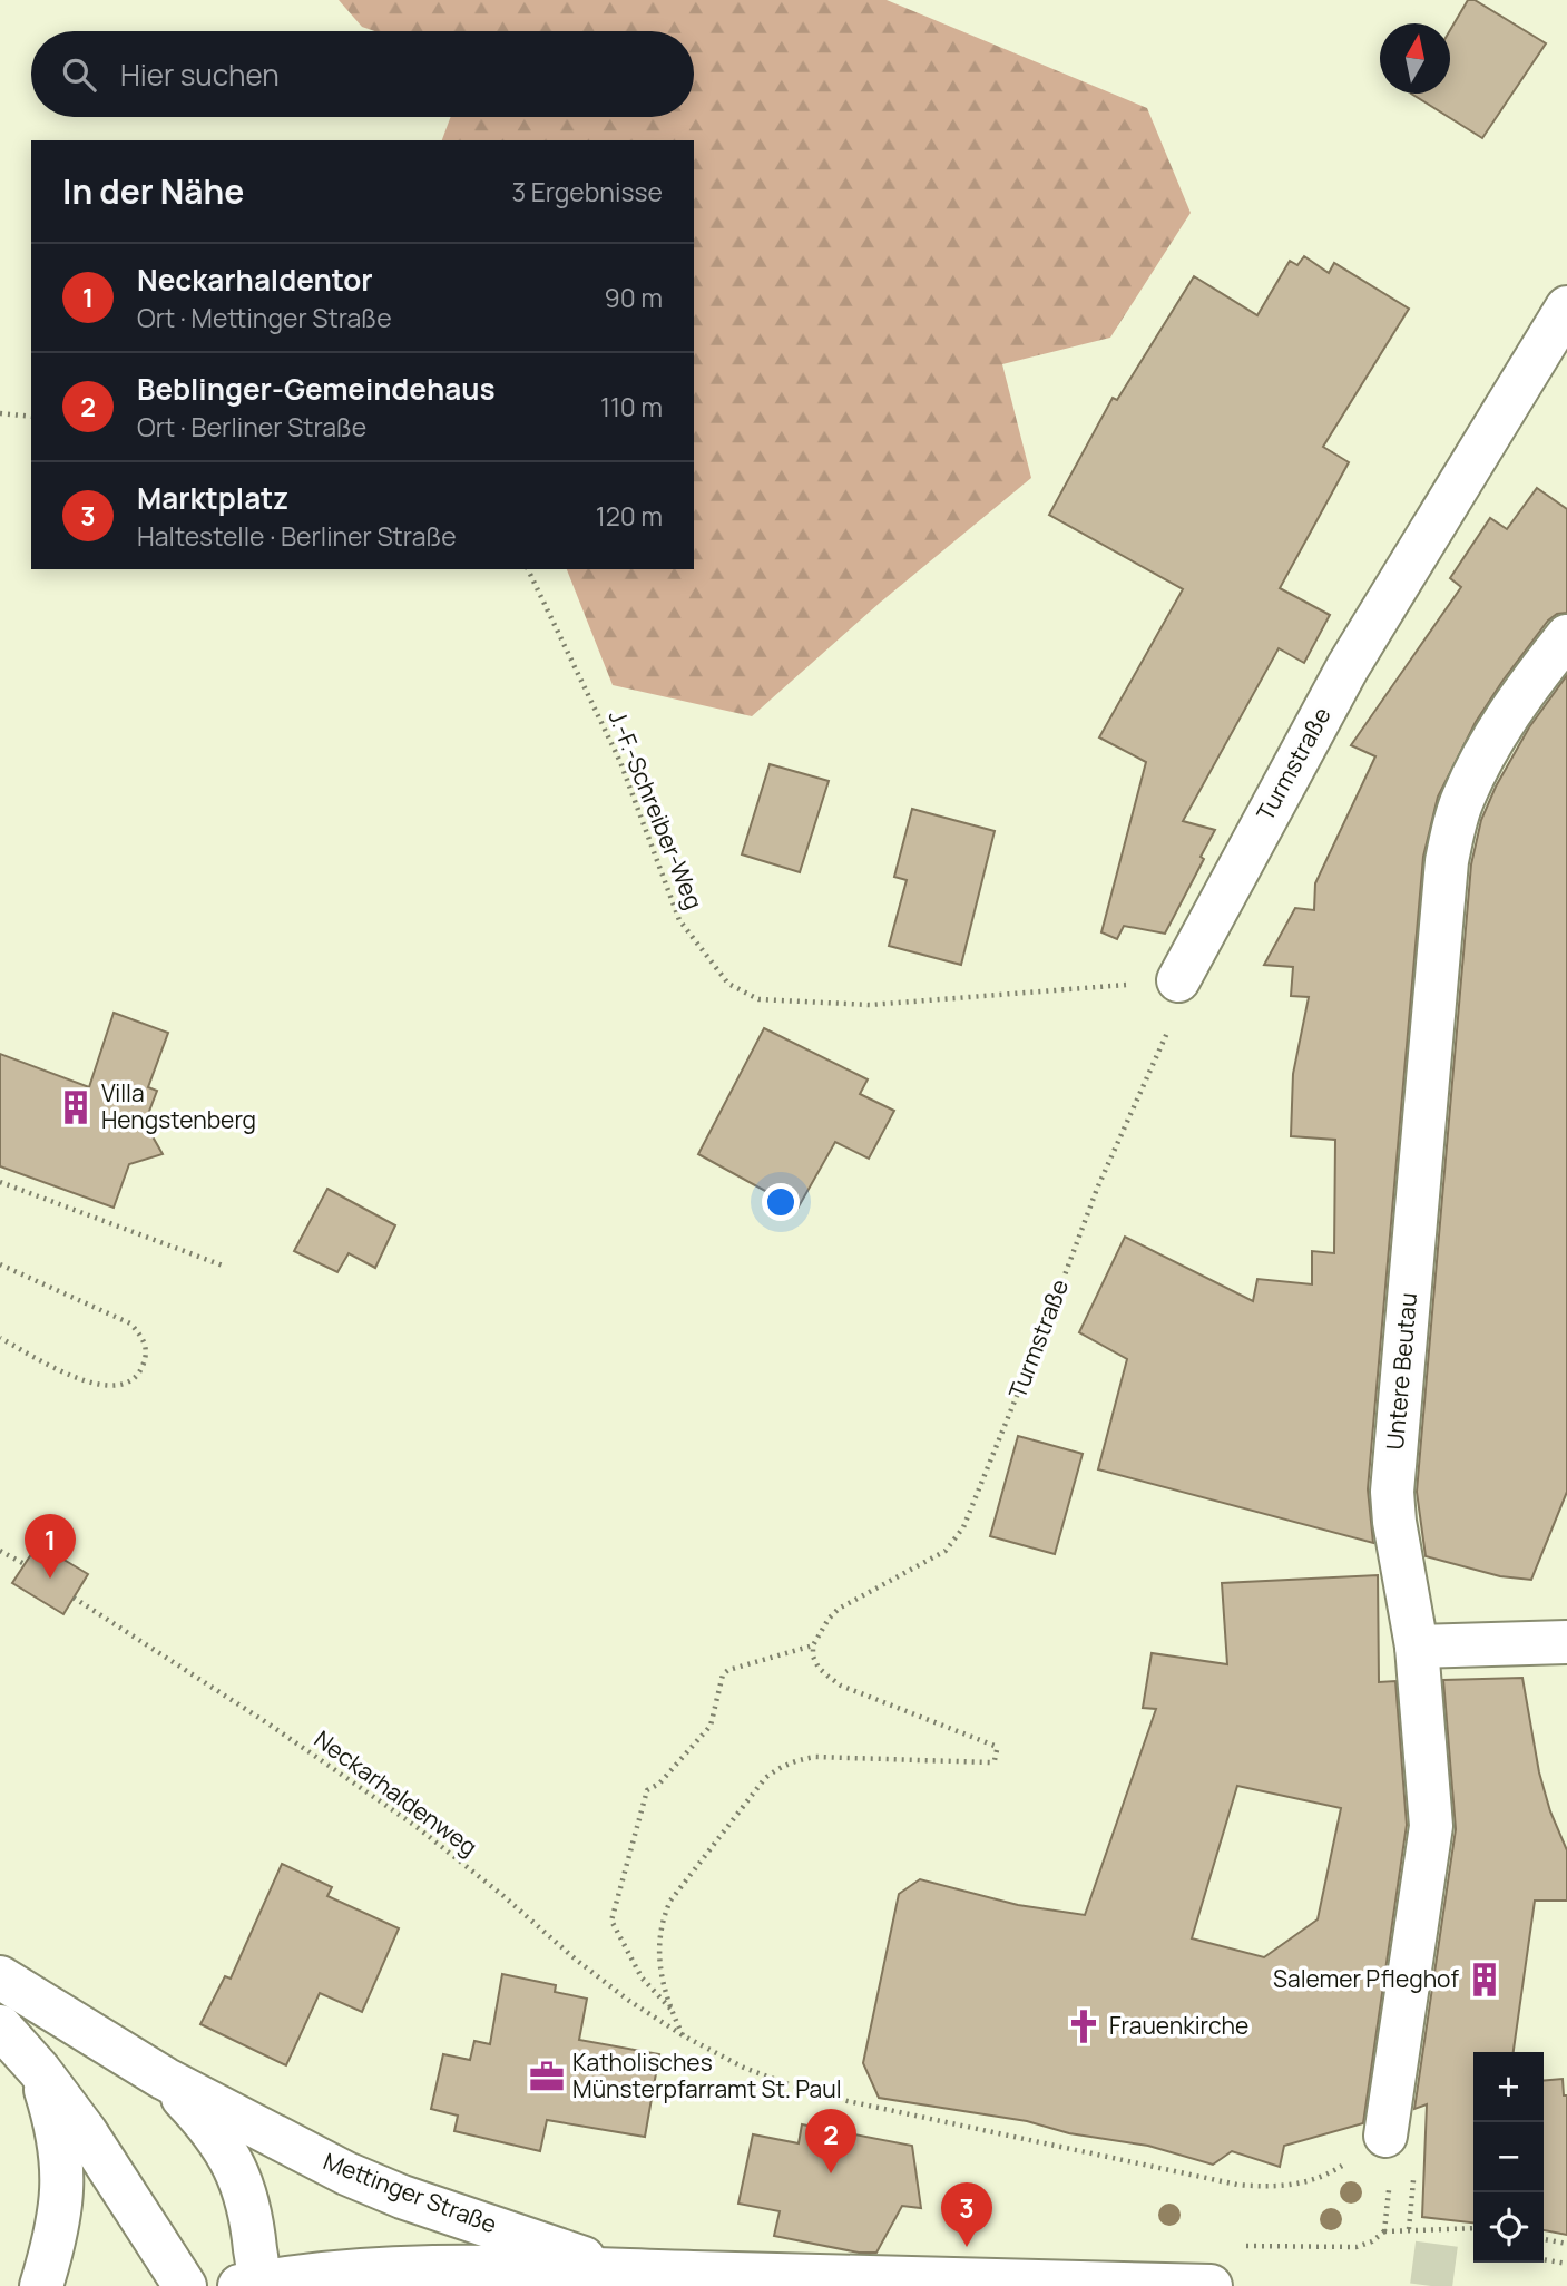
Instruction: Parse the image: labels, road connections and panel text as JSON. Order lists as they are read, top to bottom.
{
  "streets": {
    "street": ["Turmstraße", "Untere Beutau", "Mettinger Straße"],
    "path": ["J.-F.-Schreiber-Weg", "Neckarhaldenweg"]
  },
  "crossings": [
    ["Turmstraße", "J.-F.-Schreiber-Weg"],
    ["Untere Beutau", "Neckarhaldenweg"]
  ],
  "places": {
    "building": ["Villa Hengstenberg", "Salemer Pfleghof"],
    "church": ["Frauenkirche"],
    "office": ["Katholisches Münsterpfarramt St. Paul"]
  },
  "north": "top",
  "page": {
    "search": "Hier suchen",
    "heading": ["In der Nähe", "3 Ergebnisse"],
    "list": [
      {
        "mark": "1",
        "name": "Neckarhaldentor",
        "note": "Ort · Mettinger Straße",
        "value": "90 m"
      },
      {
        "mark": "2",
        "name": "Beblinger-Gemeindehaus",
        "note": "Ort · Berliner Straße",
        "value": "110 m"
      },
      {
        "mark": "3",
        "name": "Marktplatz",
        "note": "Haltestelle · Berliner Straße",
        "value": "120 m"
      }
    ],
    "pins": ["1", "2", "3"],
    "map_buttons": ["+", "−"]
  }
}
